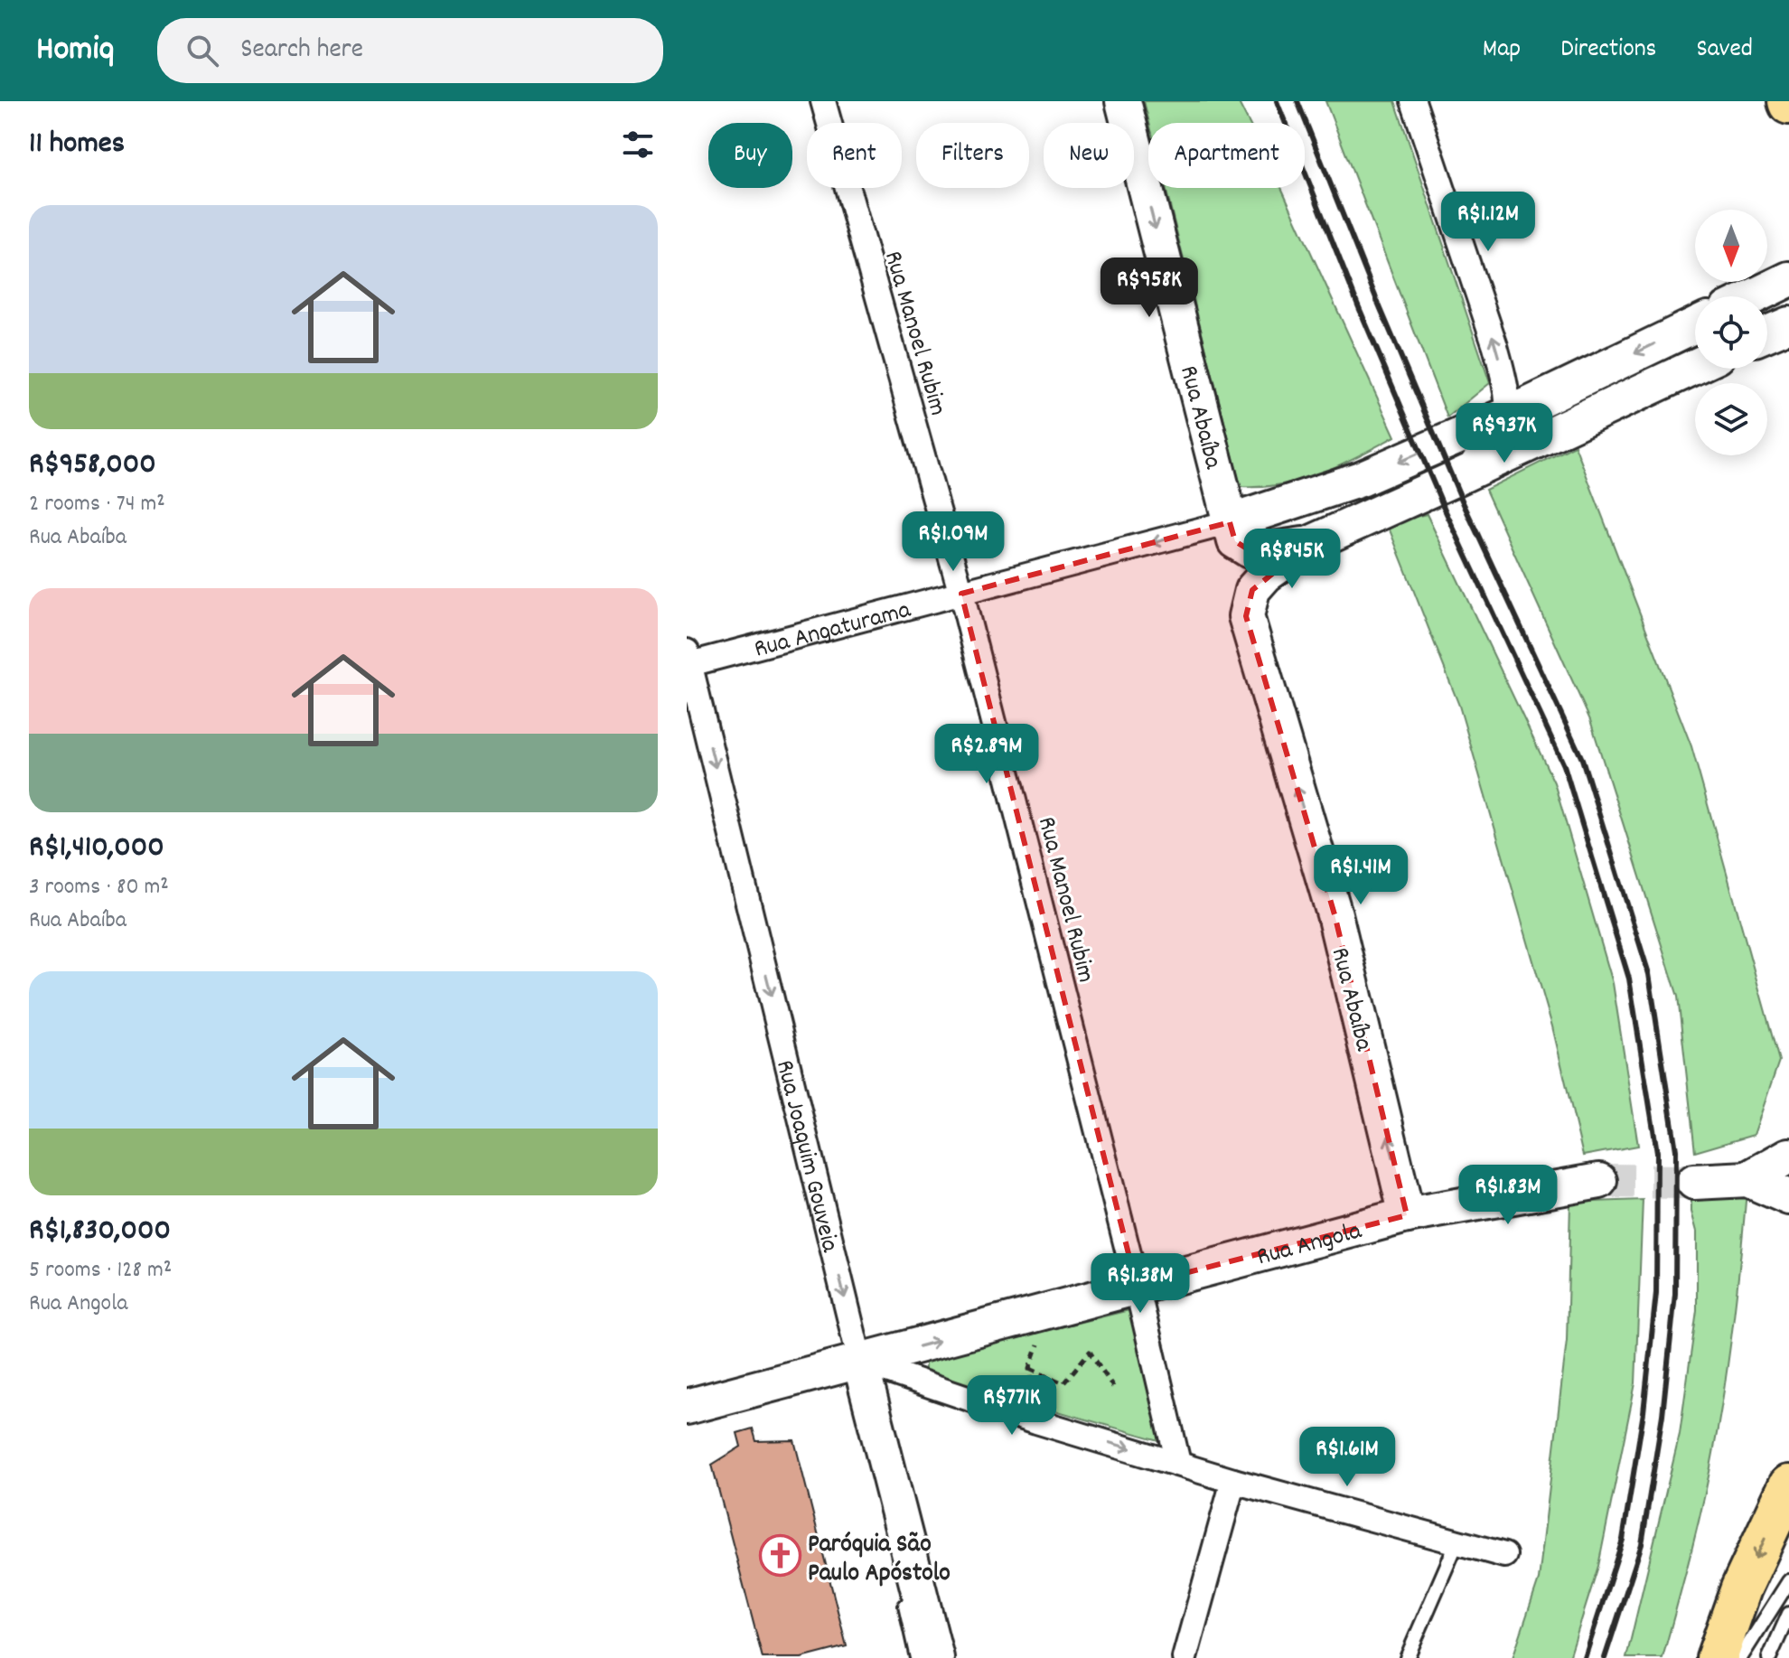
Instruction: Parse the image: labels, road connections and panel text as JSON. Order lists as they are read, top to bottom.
{
  "streets": {
    "street": [
      "Rua Manoel Rubim",
      "Rua Abaíba",
      "Rua Angaturama",
      "Rua Joaquim Gouveia",
      "Rua Angola"
    ]
  },
  "crossings": [
    ["Rua Manoel Rubim", "Rua Angaturama"],
    ["Rua Manoel Rubim", "Rua Angola"],
    ["Rua Abaíba", "Rua Angaturama"],
    ["Rua Abaíba", "Rua Angola"],
    ["Rua Angaturama", "Rua Joaquim Gouveia"],
    ["Rua Joaquim Gouveia", "Rua Angola"]
  ],
  "one_way": ["Rua Joaquim Gouveia"],
  "places": {
    "church": ["Paróquia São Paulo Apóstolo"]
  },
  "north": "bottom",
  "page": {
    "header": "Homiq",
    "search": "Search here",
    "nav": ["Map", "Directions", "Saved"],
    "heading": "11 homes",
    "chip": [
      "Buy",
      "Rent",
      "Filters",
      "New",
      "Apartment"
    ],
    "list": [
      {
        "name": "R$958,000",
        "note": "2 rooms · 74 m² · Rua Abaíba"
      },
      {
        "name": "R$1,410,000",
        "note": "3 rooms · 80 m² · Rua Abaíba"
      },
      {
        "name": "R$1,830,000",
        "note": "5 rooms · 128 m² · Rua Angola"
      }
    ],
    "price": [
      "R$1.12M",
      "R$958K",
      "R$937K",
      "R$1.09M",
      "R$845K",
      "R$2.89M",
      "R$1.41M",
      "R$1.83M",
      "R$1.38M",
      "R$771K",
      "R$1.61M"
    ]
  }
}
